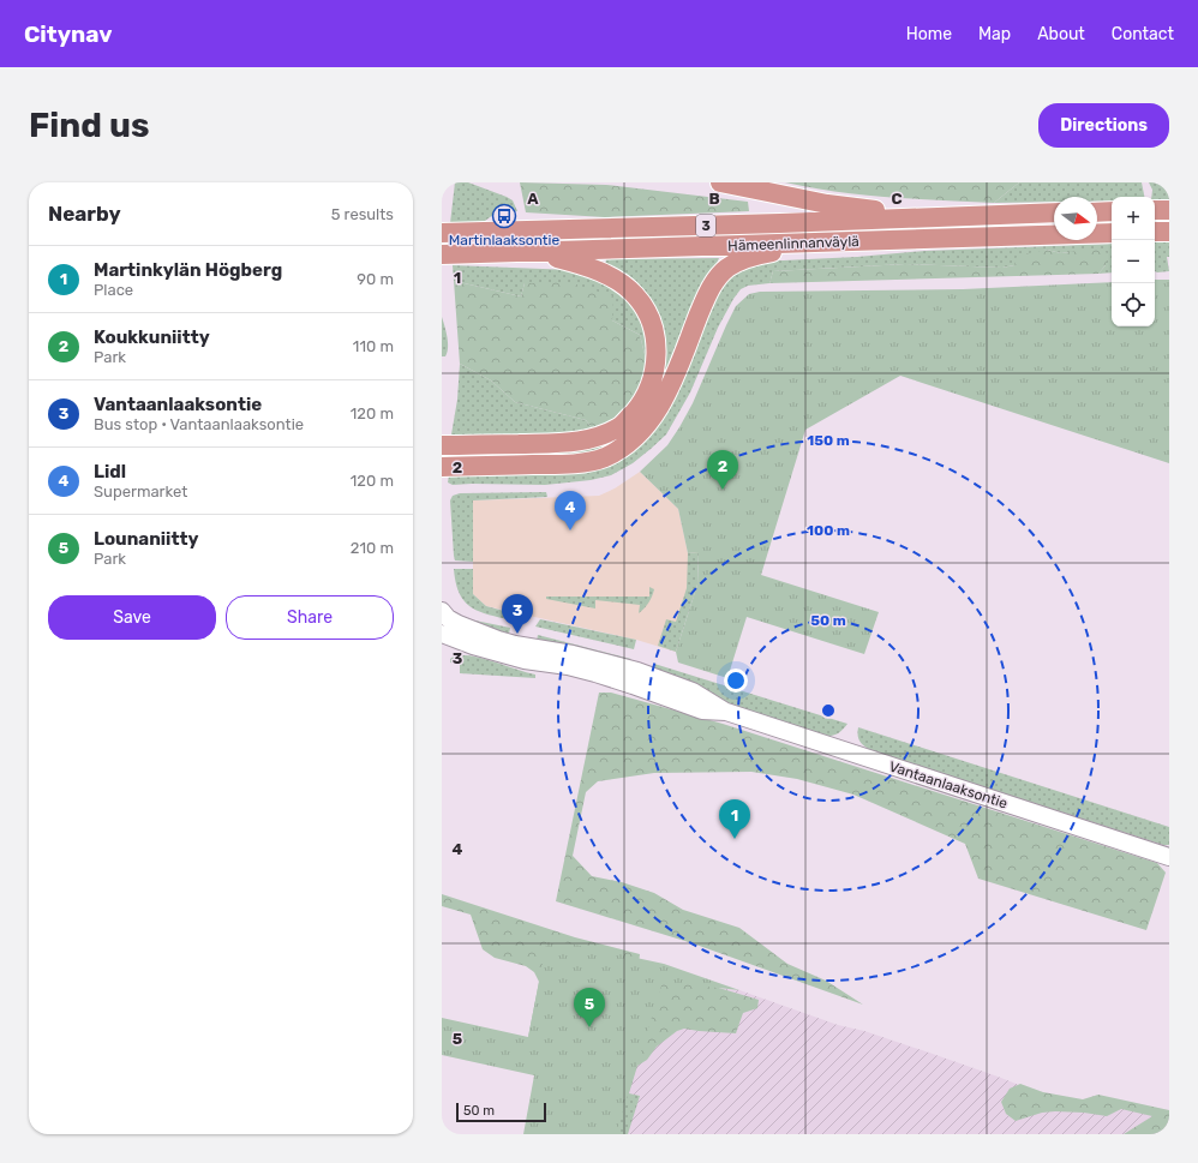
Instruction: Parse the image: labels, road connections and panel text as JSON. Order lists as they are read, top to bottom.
{
  "streets": {
    "highway": ["3", "Hämeenlinnanväylä"],
    "main road": ["Vantaanlaaksontie"]
  },
  "places": {
    "bus stop": ["Martinlaaksontie"]
  },
  "scale_bar": "50 m",
  "north": "right",
  "page": {
    "header": "Citynav",
    "nav": [
      "Home",
      "Map",
      "About",
      "Contact"
    ],
    "buttons": [
      "Directions",
      ["Save", "Share"]
    ],
    "title": "Find us",
    "heading": ["Nearby", "5 results"],
    "map_buttons": ["+", "−"],
    "list": [
      {
        "mark": "1",
        "name": "Martinkylän Högberg",
        "note": "Place",
        "value": "90 m"
      },
      {
        "mark": "2",
        "name": "Koukkuniitty",
        "note": "Park",
        "value": "110 m"
      },
      {
        "mark": "3",
        "name": "Vantaanlaaksontie",
        "note": "Bus stop · Vantaanlaaksontie",
        "value": "120 m"
      },
      {
        "mark": "4",
        "name": "Lidl",
        "note": "Supermarket",
        "value": "120 m"
      },
      {
        "mark": "5",
        "name": "Lounaniitty",
        "note": "Park",
        "value": "210 m"
      }
    ],
    "pins": [
      "2",
      "4",
      "3",
      "1",
      "5"
    ],
    "scale": "50 m"
  },
  "grid": {
    "columns": ["A", "B", "C"],
    "rows": [
      "1",
      "2",
      "3",
      "4",
      "5"
    ]
  },
  "rings": ["150 m", "100 m", "50 m"]
}
